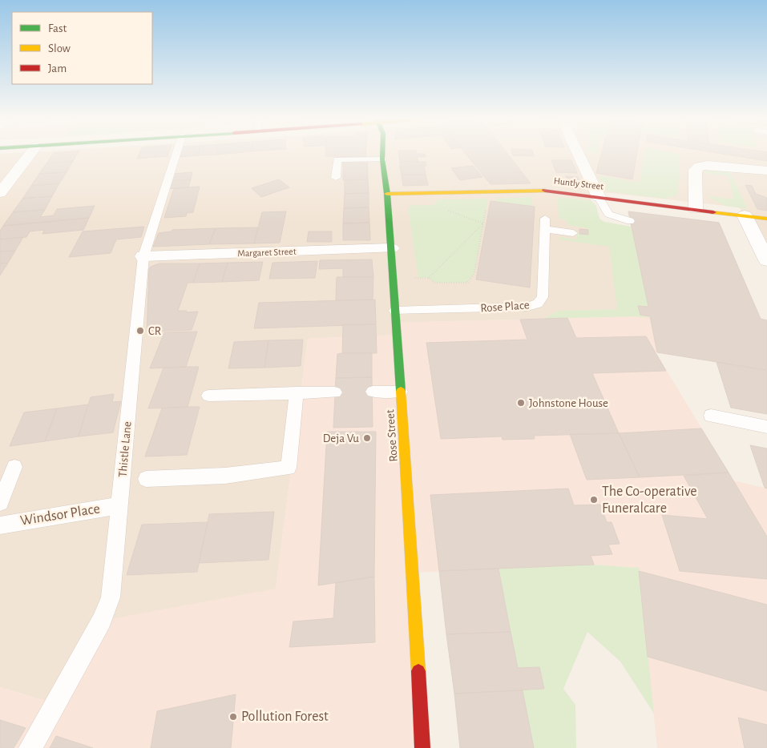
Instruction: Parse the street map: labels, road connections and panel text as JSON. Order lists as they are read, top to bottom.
{
  "streets": {
    "street": ["Huntly Street", "Margaret Street", "Rose Street"],
    "lane": ["Rose Place", "Thistle Lane", "Windsor Place"]
  },
  "crossings": [
    ["Huntly Street", "Rose Street"],
    ["Margaret Street", "Rose Street"],
    ["Margaret Street", "Thistle Lane"],
    ["Rose Place", "Rose Street"],
    ["Thistle Lane", "Windsor Place"]
  ],
  "places": [
    "CR",
    "Johnstone House",
    "Deja Vu",
    "The Co-operative Funeralcare",
    "Pollution Forest"
  ],
  "legend": ["Fast", "Slow", "Jam"]
}
